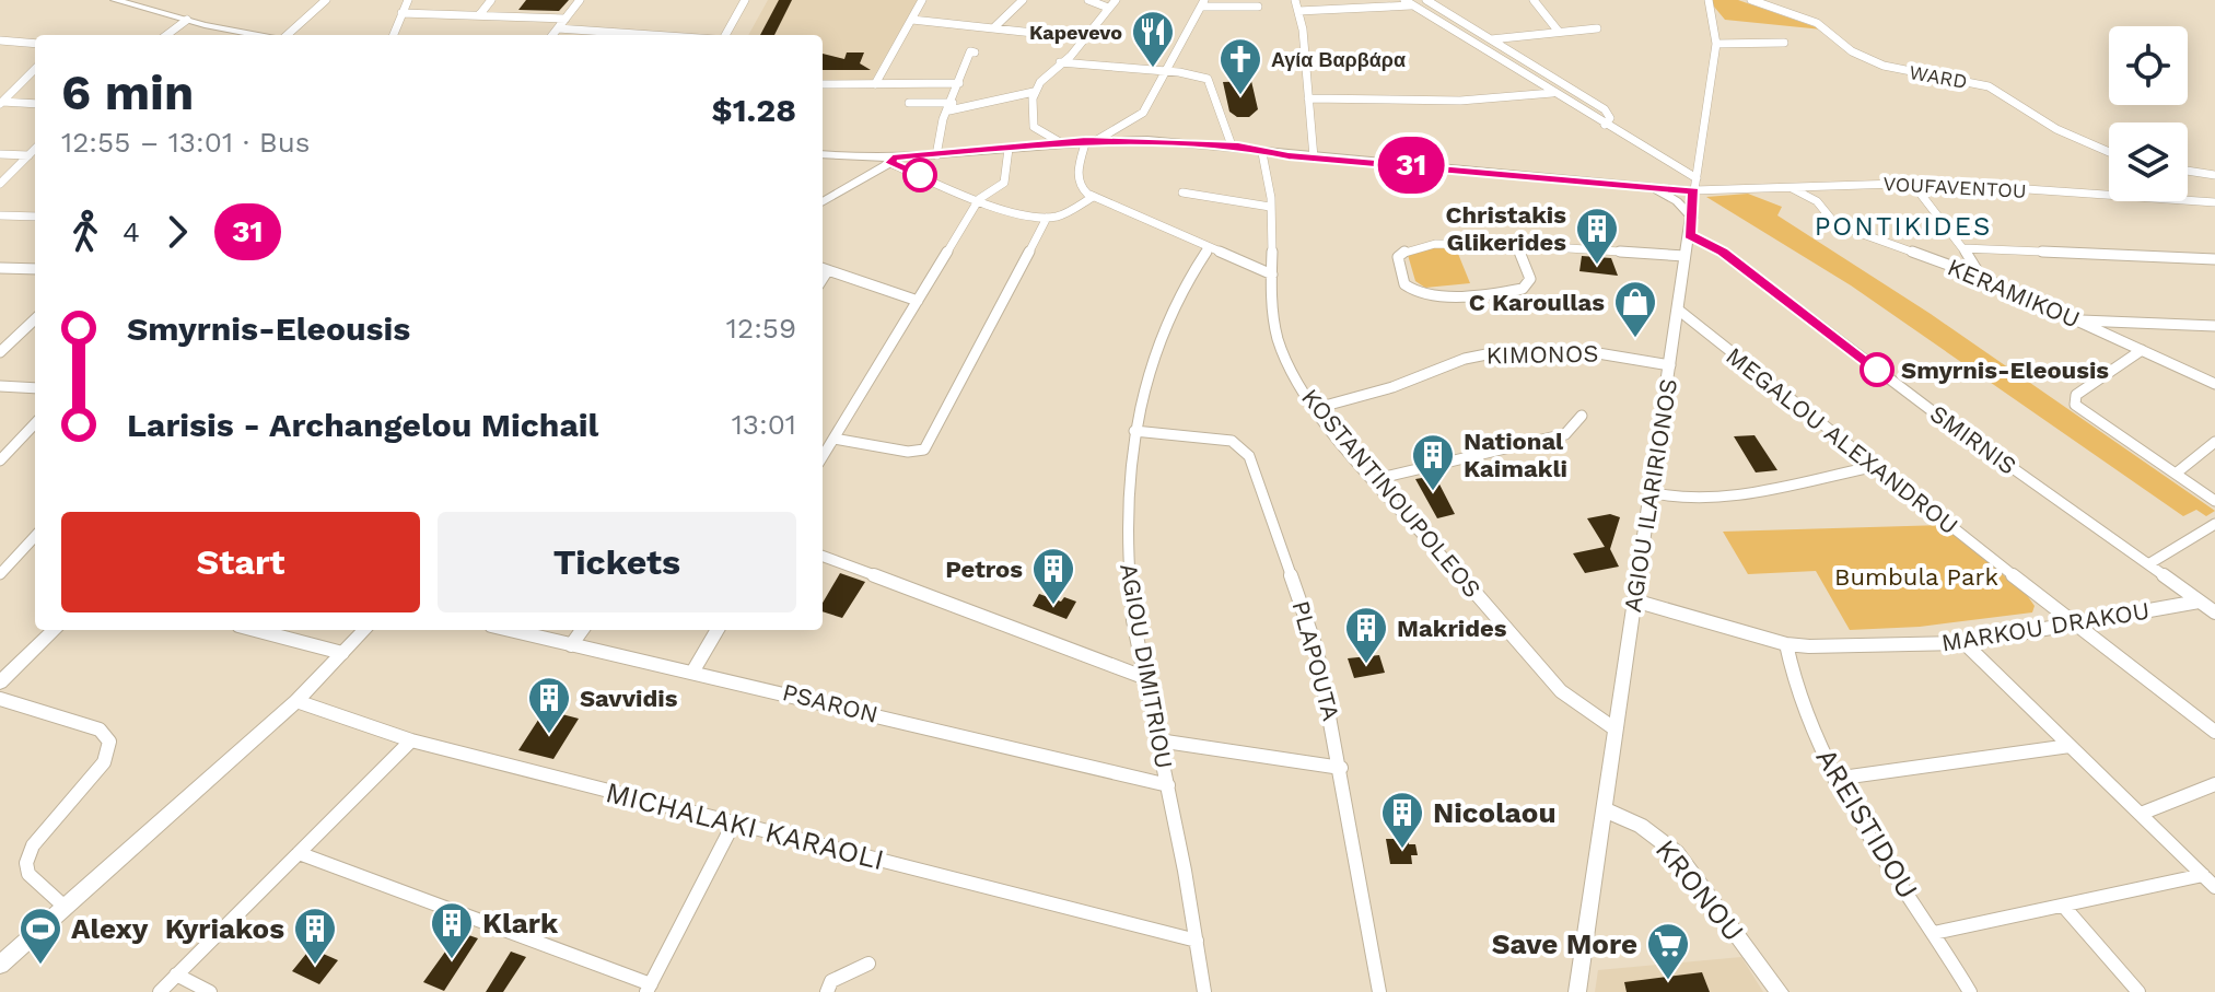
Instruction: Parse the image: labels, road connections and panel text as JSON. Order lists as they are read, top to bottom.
{
  "streets": {
    "street": [
      "WARD",
      "VOUFAVENTOU",
      "KERAMIKOU",
      "KIMONOS",
      "SMIRNIS",
      "MEGALOU ALEXANDROU",
      "KOSTANTINOUPOLEOS",
      "AGIOU ILARIRIONOS",
      "MARKOU DRAKOU",
      "PLAPOUTA",
      "AGIOU DIMITRIOU",
      "PSARON",
      "AREISTIDOU",
      "MICHALAKI KARAOLI",
      "KRONOU"
    ]
  },
  "crossings": [
    ["VOUFAVENTOU", "KERAMIKOU"],
    ["VOUFAVENTOU", "AGIOU ILARIRIONOS"],
    ["KIMONOS", "KOSTANTINOUPOLEOS"],
    ["KIMONOS", "AGIOU ILARIRIONOS"],
    ["SMIRNIS", "AGIOU ILARIRIONOS"],
    ["SMIRNIS", "MARKOU DRAKOU"],
    ["MEGALOU ALEXANDROU", "AGIOU ILARIRIONOS"],
    ["MEGALOU ALEXANDROU", "MARKOU DRAKOU"],
    ["KOSTANTINOUPOLEOS", "AGIOU ILARIRIONOS"],
    ["AGIOU ILARIRIONOS", "MARKOU DRAKOU"],
    ["AGIOU ILARIRIONOS", "KRONOU"],
    ["MARKOU DRAKOU", "AREISTIDOU"],
    ["PLAPOUTA", "AGIOU DIMITRIOU"],
    ["AGIOU DIMITRIOU", "PSARON"],
    ["AGIOU DIMITRIOU", "MICHALAKI KARAOLI"]
  ],
  "districts": ["PONTIKIDES"],
  "parks": ["Bumbula Park"],
  "places": {
    "restaurant": ["Kapevevo"],
    "church": ["Αγία Βαρβάρα"],
    "building": [
      "Christakis Glikerides",
      "National Kaimakli",
      "Petros",
      "Makrides",
      "Savvidis",
      "Nicolaou",
      "Klark",
      "Kyriakos"
    ],
    "shop": ["C Karoullas"],
    "other": ["Smyrnis-Eleousis"],
    "sports": ["Alexy"],
    "supermarket": ["Save More"]
  },
  "lines": ["bus line 31"],
  "page": {
    "on_map": "31",
    "heading": ["6 min", "12:55 – 13:01 · Bus", "$1.28"],
    "legs": ["4", "31"],
    "list": [
      {
        "name": "Smyrnis-Eleousis",
        "value": "12:59"
      },
      {
        "name": "Larisis - Archangelou Michail",
        "value": "13:01"
      }
    ],
    "buttons": ["Start", "Tickets"]
  }
}
